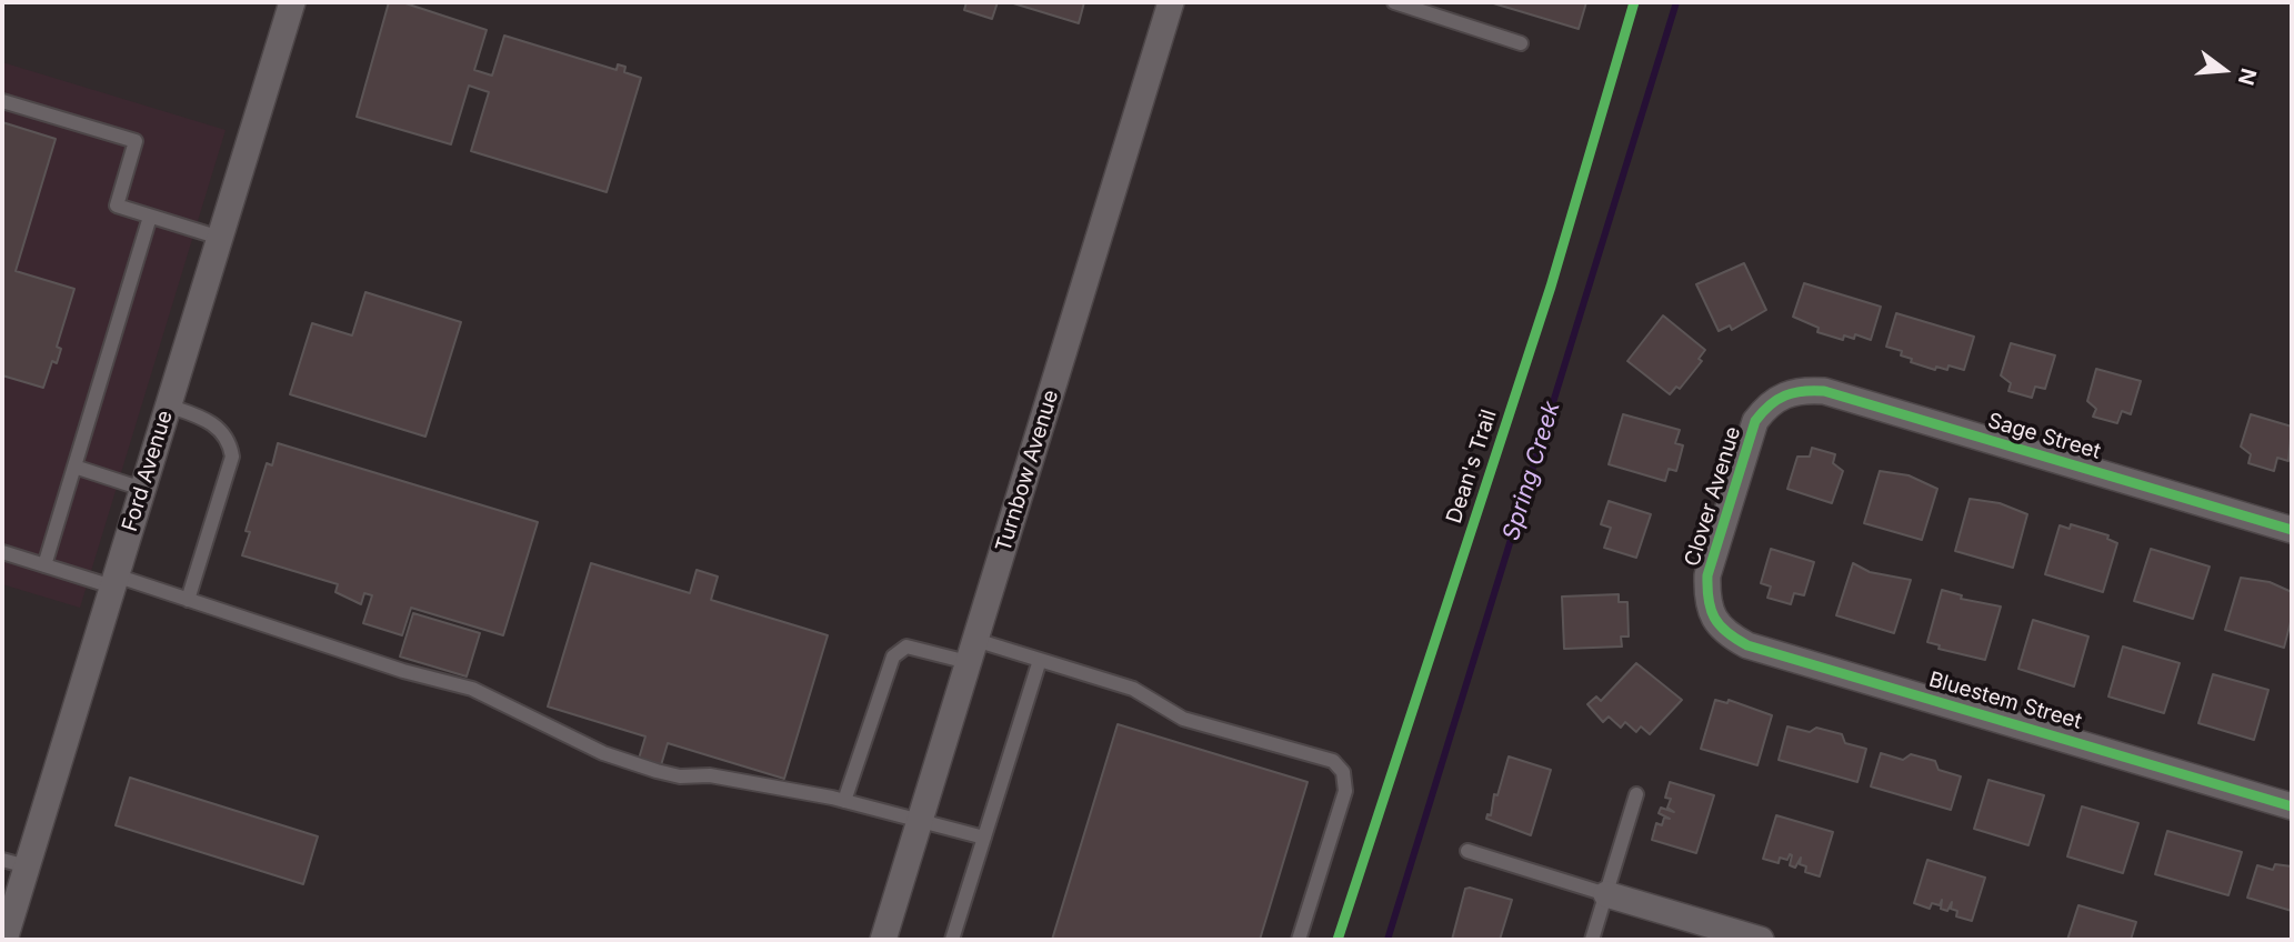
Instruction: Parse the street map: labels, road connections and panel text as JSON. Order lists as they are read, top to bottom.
{
  "streets": {
    "street": [
      "Sage Street",
      "Ford Avenue",
      "Turnbow Avenue",
      "Clover Avenue",
      "Bluestem Street"
    ],
    "cycle path": ["Dean's Trail"]
  },
  "crossings": [
    ["Sage Street", "Clover Avenue"],
    ["Clover Avenue", "Bluestem Street"]
  ],
  "water": ["Spring Creek"],
  "north": "right"
}
